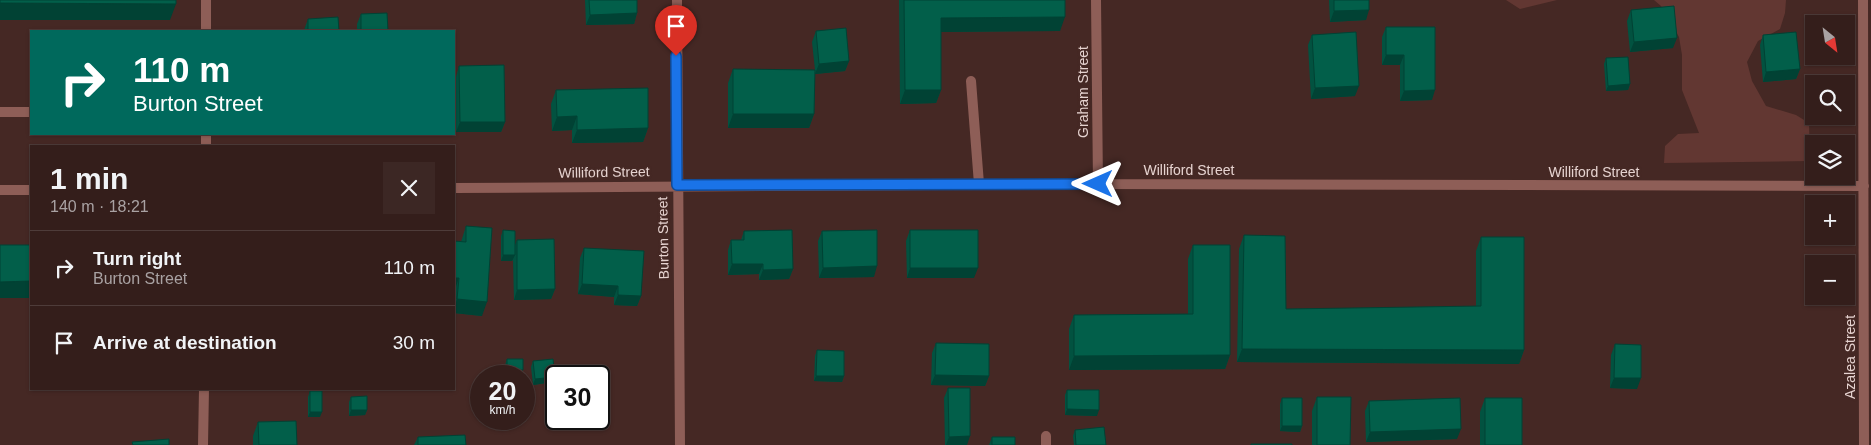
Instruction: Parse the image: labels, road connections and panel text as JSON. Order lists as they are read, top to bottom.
{
  "streets": {
    "street": [
      "Graham Street",
      "Williford Street",
      "Burton Street",
      "Azalea Street"
    ]
  },
  "crossings": [
    ["Graham Street", "Williford Street"],
    ["Williford Street", "Burton Street"],
    ["Williford Street", "Azalea Street"]
  ],
  "north": "bottom right",
  "page": {
    "map_buttons": ["+", "−"],
    "turn": ["110 m", "Burton Street"],
    "heading": ["1 min", "140 m · 18:21"],
    "list": [
      {
        "name": "Turn right",
        "note": "Burton Street",
        "value": "110 m"
      },
      {
        "name": "Arrive at destination",
        "value": "30 m"
      }
    ],
    "speed": "20 km/h",
    "limit": "30"
  }
}
